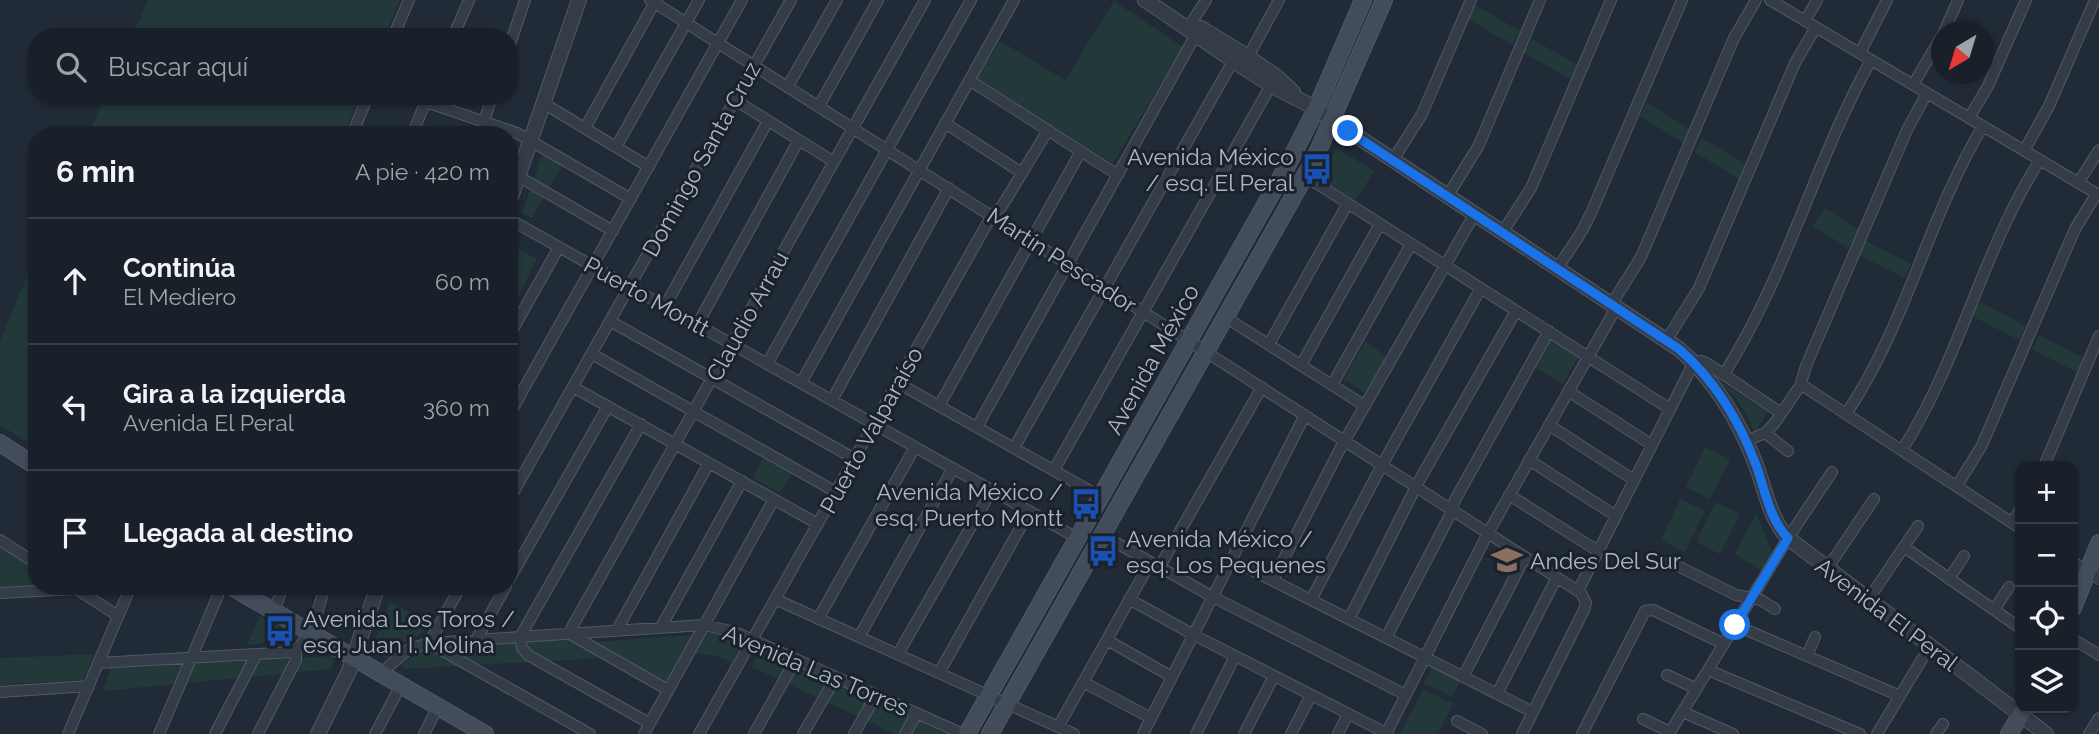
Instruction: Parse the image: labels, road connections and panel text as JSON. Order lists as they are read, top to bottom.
{
  "streets": {
    "main road": ["Avenida México"],
    "street": [
      "Domingo Santa Cruz",
      "Martín Pescador",
      "Puerto Montt",
      "Claudio Arrau",
      "Puerto Valparaíso",
      "Avenida El Peral",
      "Avenida Las Torres"
    ]
  },
  "crossings": [
    ["Domingo Santa Cruz", "Martín Pescador"],
    ["Domingo Santa Cruz", "Puerto Montt"],
    ["Martín Pescador", "Claudio Arrau"],
    ["Martín Pescador", "Avenida México"],
    ["Martín Pescador", "Puerto Valparaíso"],
    ["Puerto Montt", "Claudio Arrau"],
    ["Puerto Montt", "Avenida México"],
    ["Puerto Montt", "Puerto Valparaíso"],
    ["Claudio Arrau", "Avenida Las Torres"],
    ["Avenida México", "Avenida El Peral"],
    ["Avenida México", "Avenida Las Torres"],
    ["Puerto Valparaíso", "Avenida Las Torres"]
  ],
  "places": {
    "bus stop": [
      "Avenida México / esq. El Peral",
      "Avenida México / esq. Puerto Montt",
      "Avenida México / esq. Los Pequenes",
      "Avenida Los Toros / esq. Juan I. Molina"
    ],
    "school or university": ["Andes Del Sur"]
  },
  "north": "bottom left",
  "page": {
    "search": "Buscar aquí",
    "heading": ["6 min", "A pie · 420 m"],
    "list": [
      ["Continúa", "El Mediero", "60 m"],
      ["Gira a la izquierda", "Avenida El Peral", "360 m"],
      "Llegada al destino"
    ],
    "map_buttons": ["+", "−"]
  }
}
